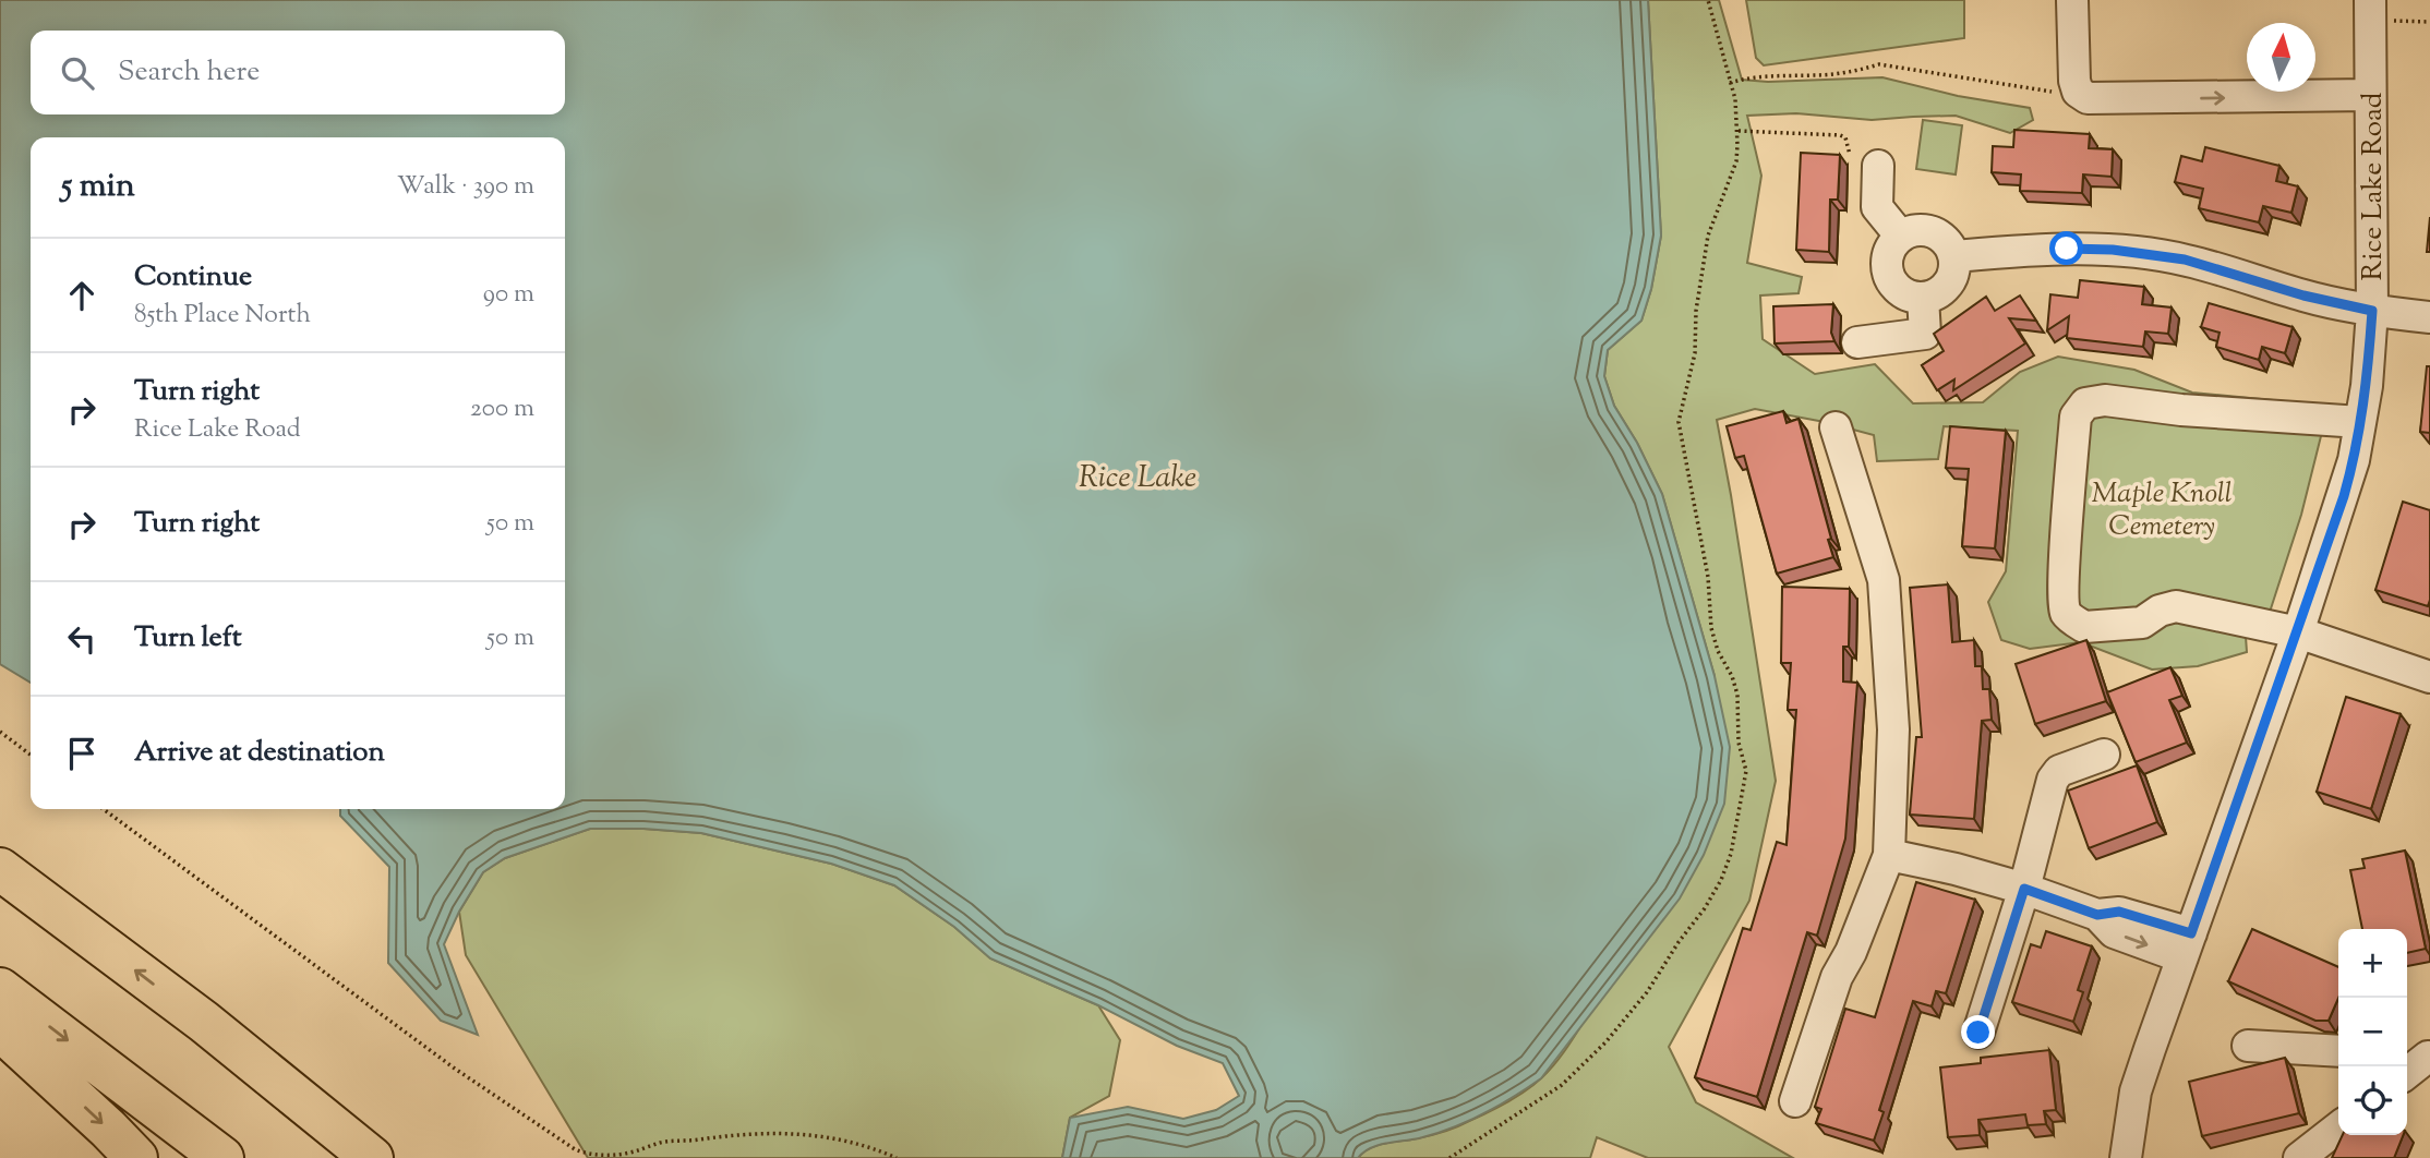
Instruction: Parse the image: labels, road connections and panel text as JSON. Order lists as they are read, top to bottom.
{
  "streets": {
    "street": ["Rice Lake Road"]
  },
  "water": ["Rice Lake"],
  "parks": ["Maple Knoll Cemetery"],
  "north": "top",
  "page": {
    "search": "Search here",
    "heading": ["5 min", "Walk · 390 m"],
    "list": [
      ["Continue", "85th Place North", "90 m"],
      ["Turn right", "Rice Lake Road", "200 m"],
      ["Turn right", "50 m"],
      ["Turn left", "50 m"],
      "Arrive at destination"
    ],
    "map_buttons": ["+", "−"]
  }
}
